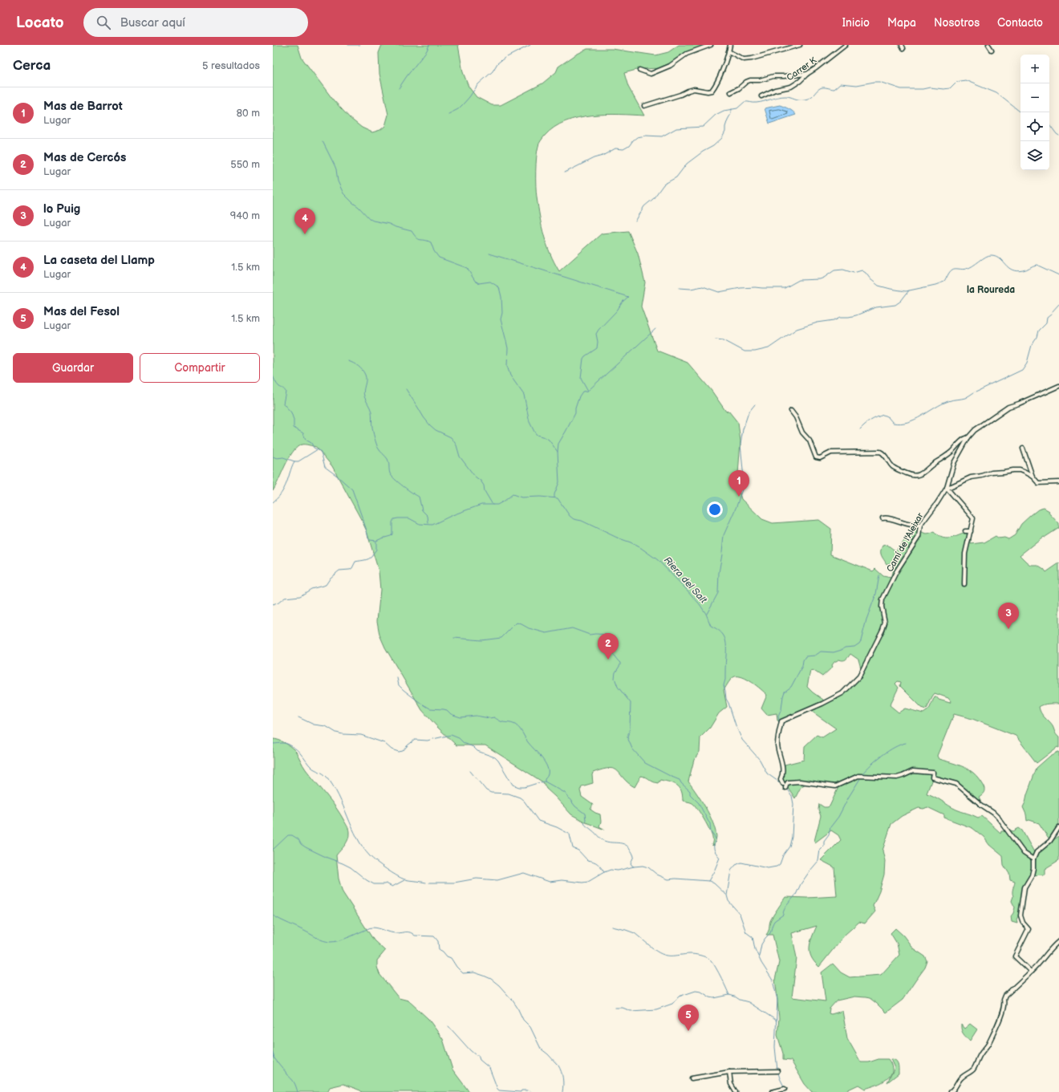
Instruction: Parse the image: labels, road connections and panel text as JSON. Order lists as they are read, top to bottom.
{
  "streets": {
    "street": ["Carrer K", "Camí de l'Aleixar"]
  },
  "districts": ["la Roureda"],
  "water": ["Riera del Salt"],
  "page": {
    "header": "Locato",
    "search": "Buscar aquí",
    "nav": [
      "Inicio",
      "Mapa",
      "Nosotros",
      "Contacto"
    ],
    "heading": ["Cerca", "5 resultados"],
    "map_buttons": ["+", "−"],
    "list": [
      {
        "mark": "1",
        "name": "Mas de Barrot",
        "note": "Lugar",
        "value": "80 m"
      },
      {
        "mark": "2",
        "name": "Mas de Cercós",
        "note": "Lugar",
        "value": "550 m"
      },
      {
        "mark": "3",
        "name": "lo Puig",
        "note": "Lugar",
        "value": "940 m"
      },
      {
        "mark": "4",
        "name": "La caseta del Llamp",
        "note": "Lugar",
        "value": "1.5 km"
      },
      {
        "mark": "5",
        "name": "Mas del Fesol",
        "note": "Lugar",
        "value": "1.5 km"
      }
    ],
    "pins": [
      "4",
      "1",
      "3",
      "2",
      "5"
    ],
    "buttons": ["Guardar", "Compartir"]
  }
}
